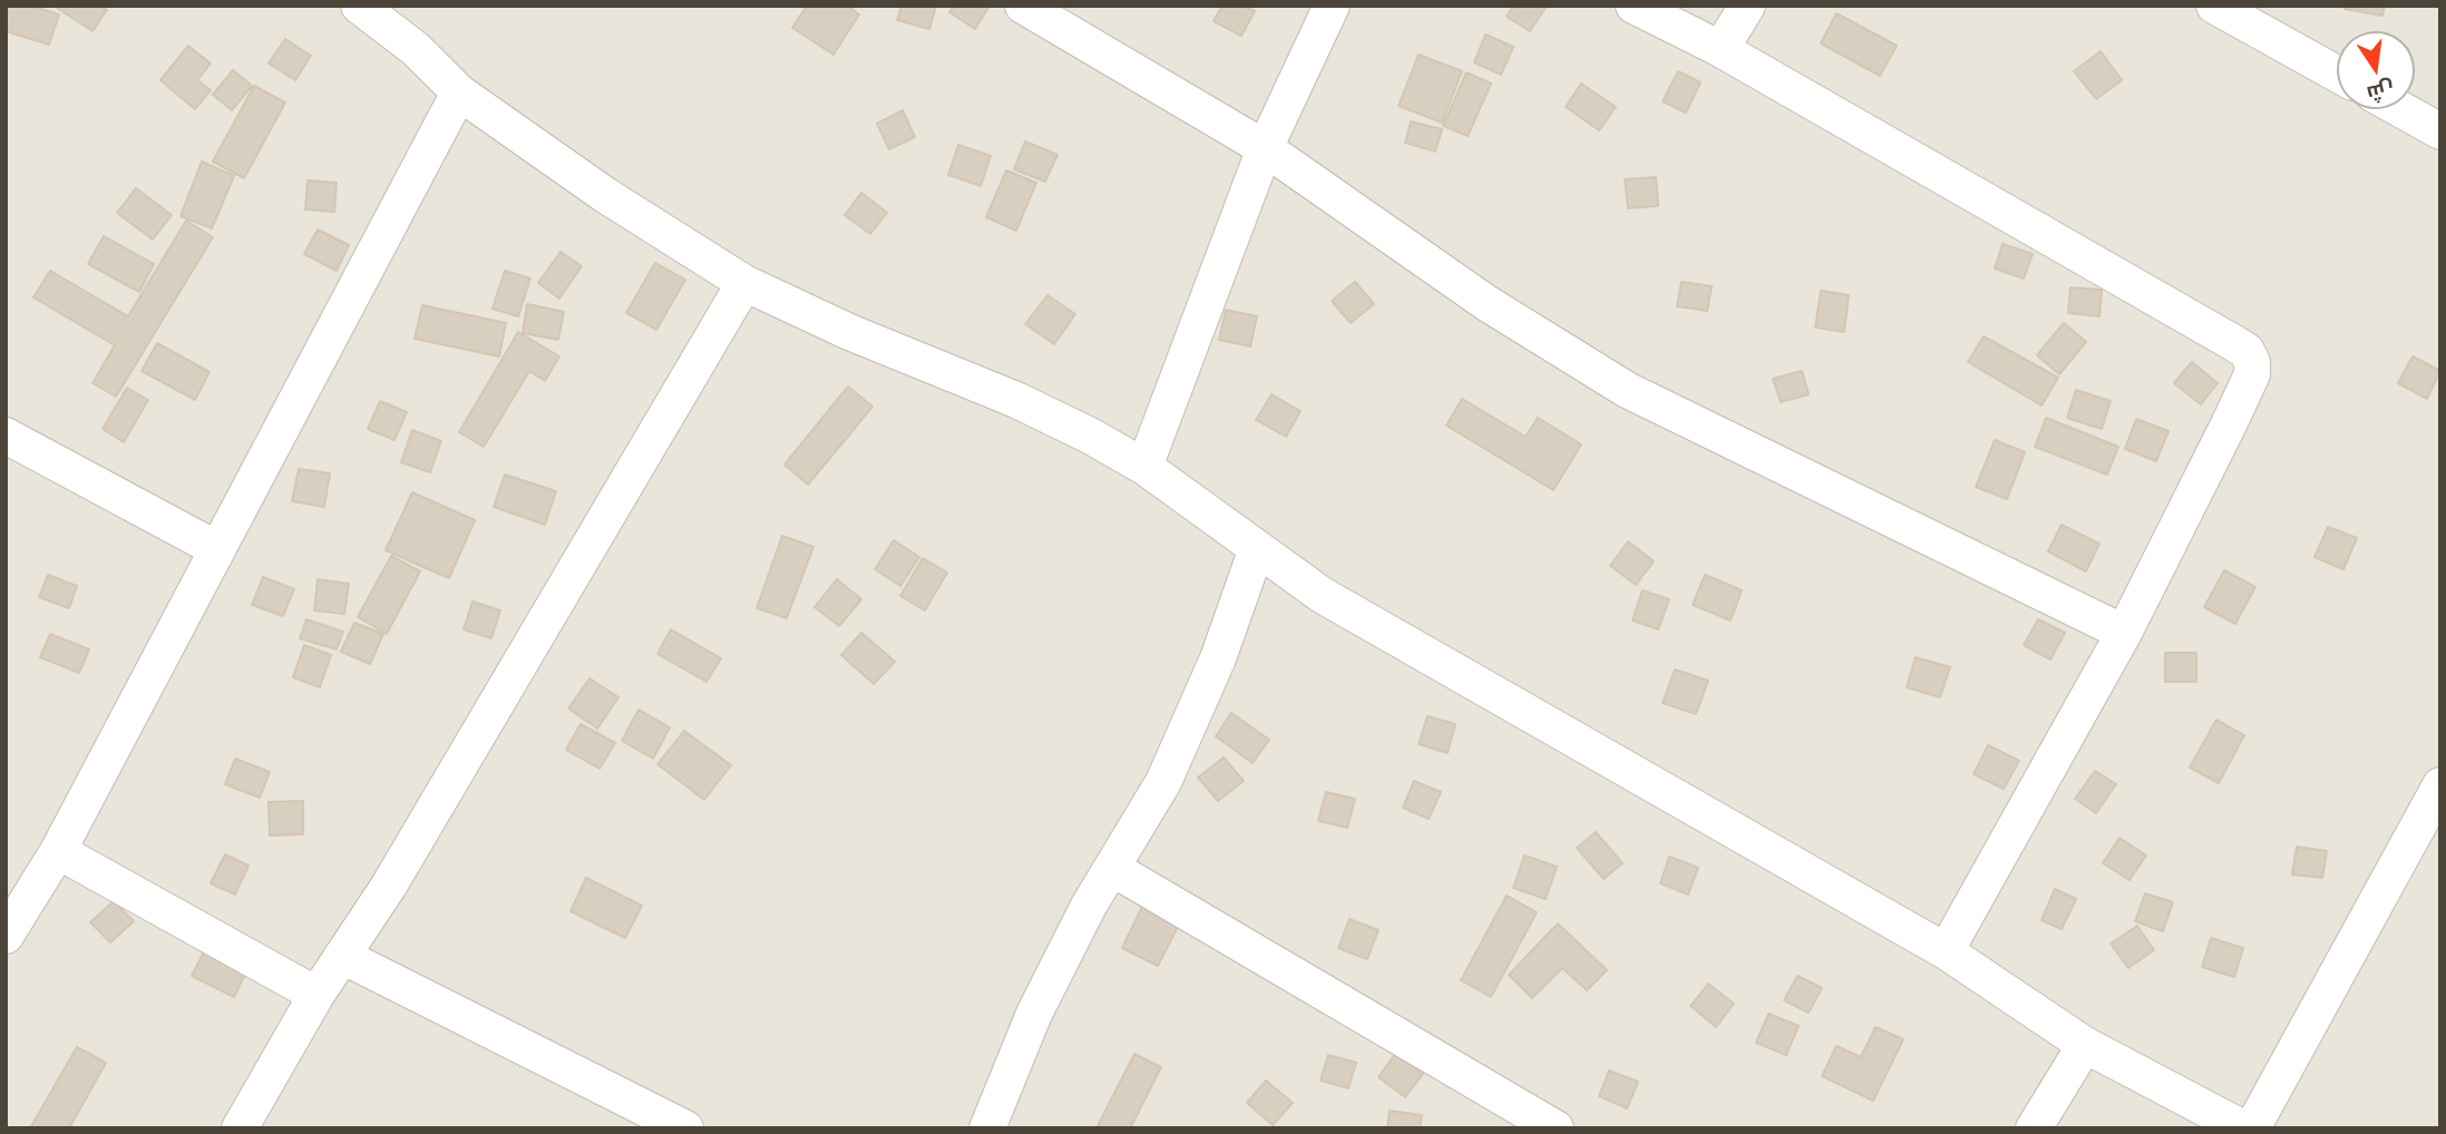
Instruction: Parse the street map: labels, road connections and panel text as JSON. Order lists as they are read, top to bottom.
{
  "north": "bottom"
}
